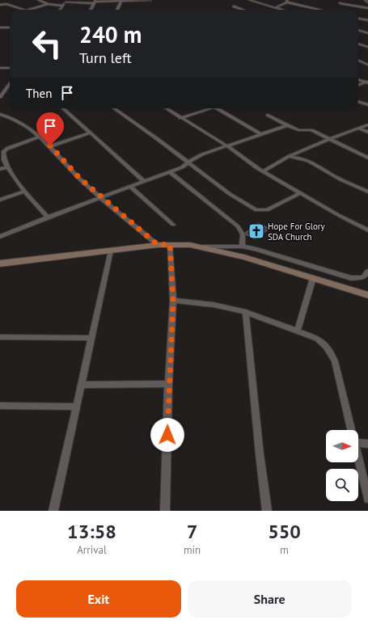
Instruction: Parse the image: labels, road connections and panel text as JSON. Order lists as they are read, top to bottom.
{
  "places": {
    "church": ["Hope For Glory SDA Church"]
  },
  "north": "right",
  "page": {
    "turn": ["240 m", "Turn left"],
    "then": "Then",
    "eta": [
      "13:58",
      "Arrival",
      "7",
      "min",
      "550",
      "m"
    ],
    "buttons": ["Exit", "Share"]
  }
}
